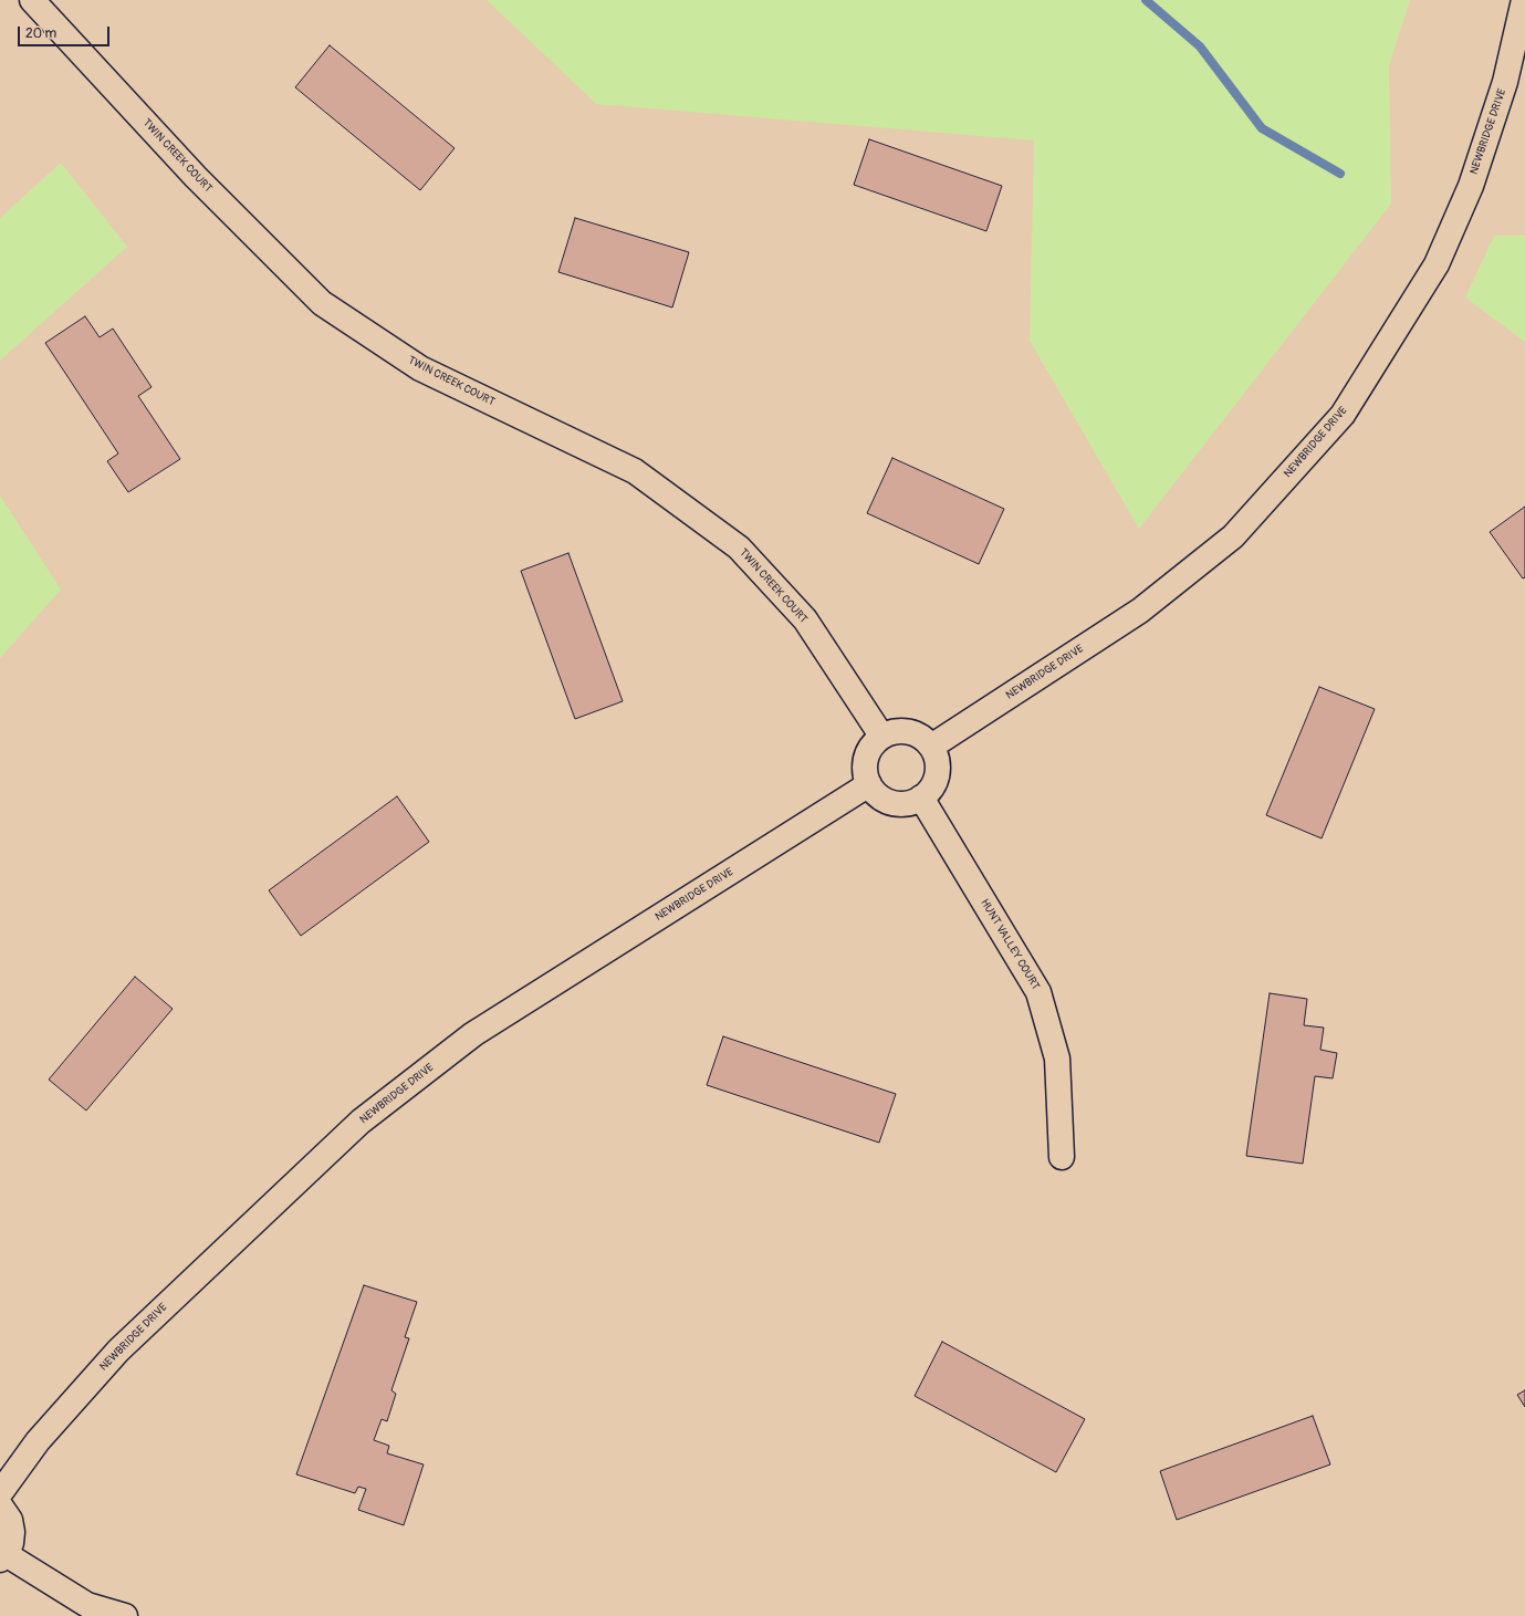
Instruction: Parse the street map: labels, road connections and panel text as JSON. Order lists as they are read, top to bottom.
{
  "streets": {
    "street": ["NEWBRIDGE DRIVE", "TWIN CREEK COURT", "HUNT VALLEY COURT"]
  },
  "crossings": [
    ["NEWBRIDGE DRIVE", "TWIN CREEK COURT"],
    ["NEWBRIDGE DRIVE", "HUNT VALLEY COURT"],
    ["TWIN CREEK COURT", "HUNT VALLEY COURT"]
  ],
  "scale_bar": "20 m"
}
